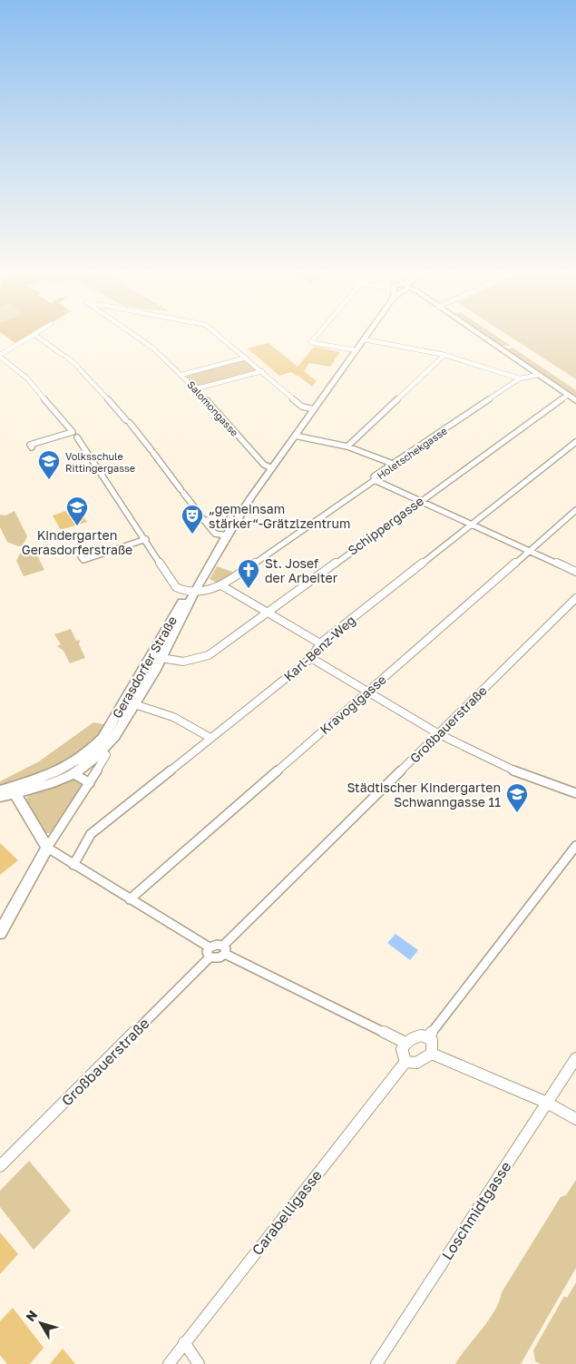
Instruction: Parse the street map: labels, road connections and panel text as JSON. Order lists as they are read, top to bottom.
{
  "streets": {
    "main road": ["Gerasdorfer Straße"],
    "street": [
      "Salomongasse",
      "Holetschekgasse",
      "Schippergasse",
      "Karl-Benz-Weg",
      "Kravoglgasse",
      "Großbauerstraße",
      "Loschmidtgasse",
      "Carabelligasse"
    ]
  },
  "crossings": [
    ["Salomongasse", "Gerasdorfer Straße"],
    ["Holetschekgasse", "Gerasdorfer Straße"],
    ["Schippergasse", "Gerasdorfer Straße"]
  ],
  "places": {
    "school or university": ["Volksschule Rittingergasse", "Kindergarten Gerasdorferstraße", "Städtischer Kindergarten Schwanngasse 11"],
    "theatre": ["„gemeinsam stärker“-Grätzlzentrum"],
    "church": ["St. Josef der Arbeiter"]
  },
  "north": "top left"
}
